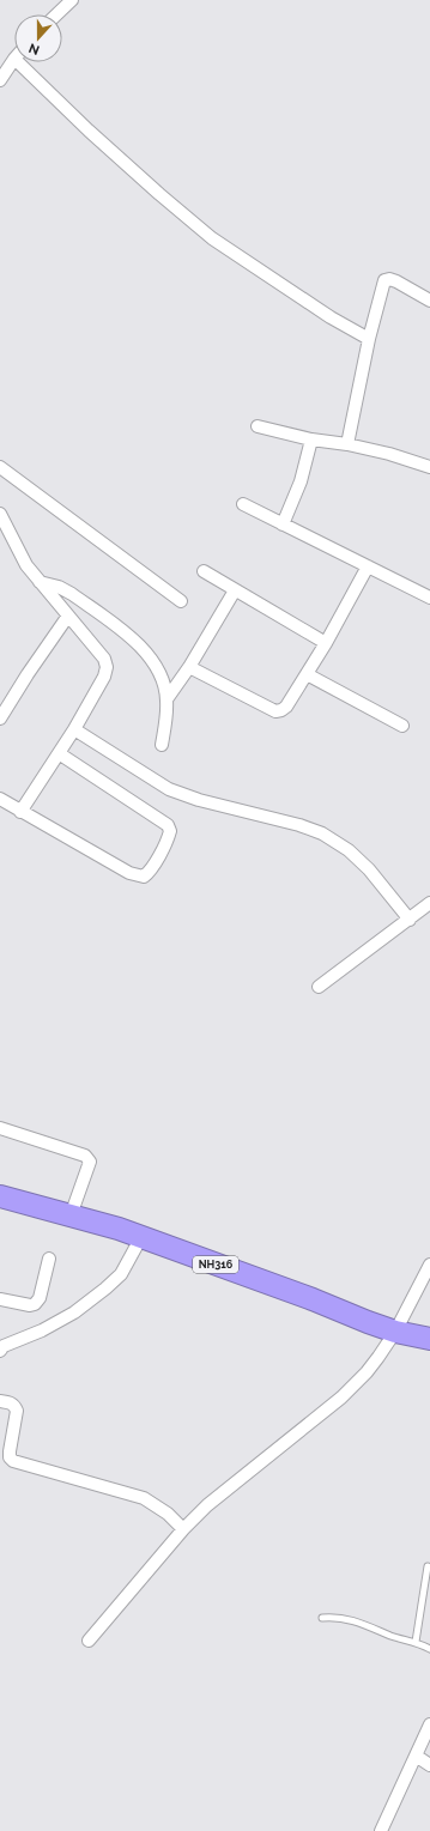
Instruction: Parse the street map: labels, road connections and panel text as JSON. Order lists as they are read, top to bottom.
{
  "streets": {
    "highway": ["NH316"]
  },
  "north": "bottom"
}
